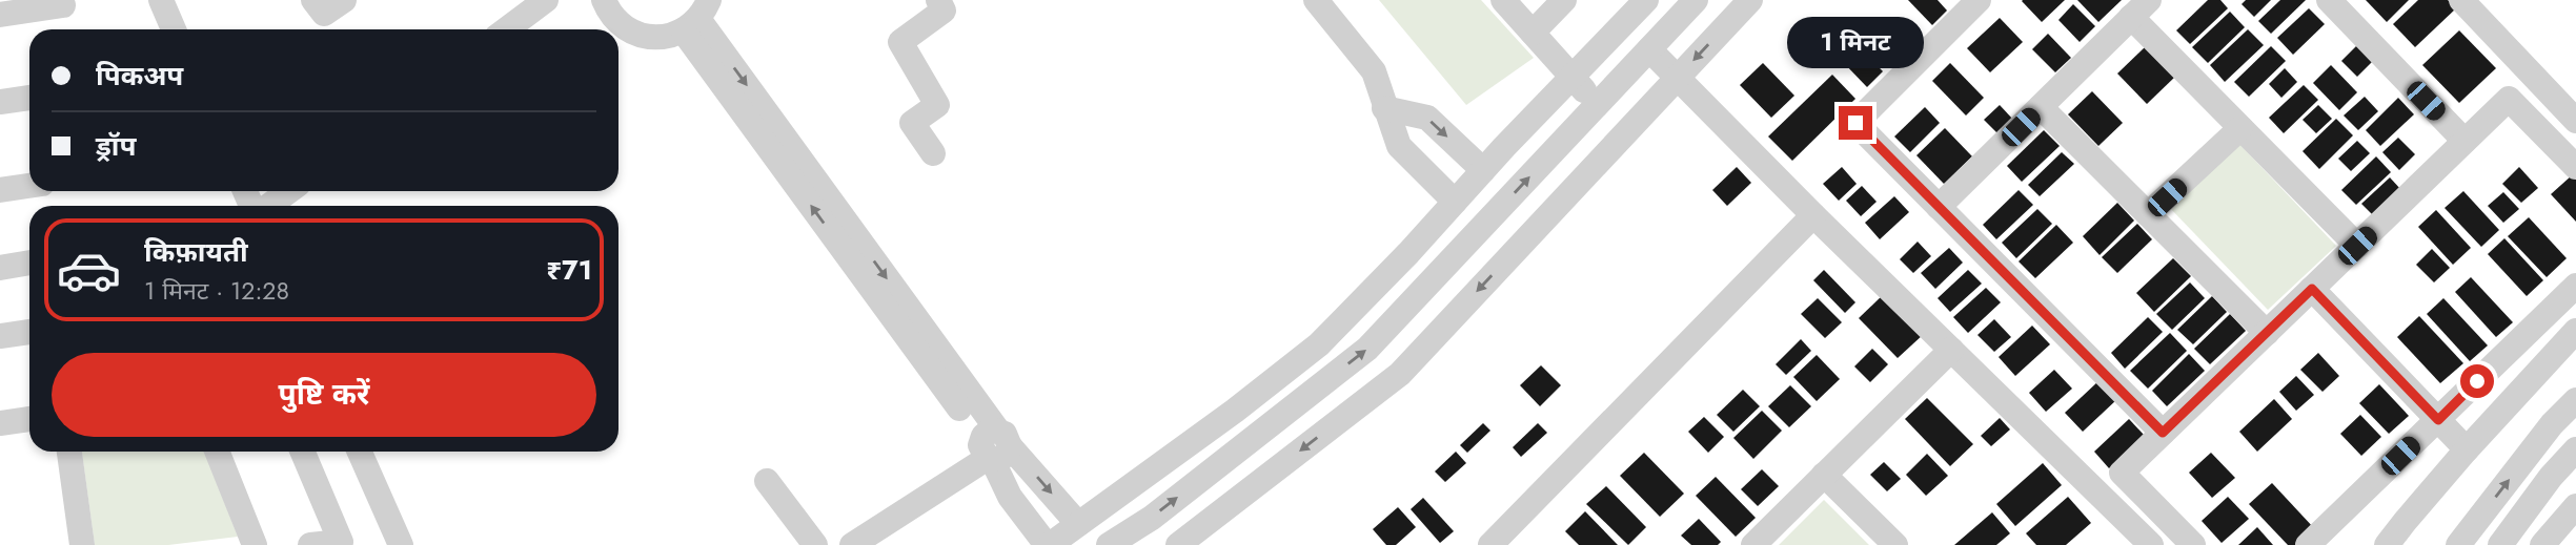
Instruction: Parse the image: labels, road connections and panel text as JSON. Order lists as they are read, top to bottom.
{
  "page": {
    "bubble": "1 मिनट",
    "banner": ["पिकअप", "ड्रॉप"],
    "list": [
      {
        "name": "किफ़ायती",
        "note": "1 मिनट · 12:28",
        "value": "₹71"
      }
    ],
    "buttons": "पुष्टि करें"
  }
}
